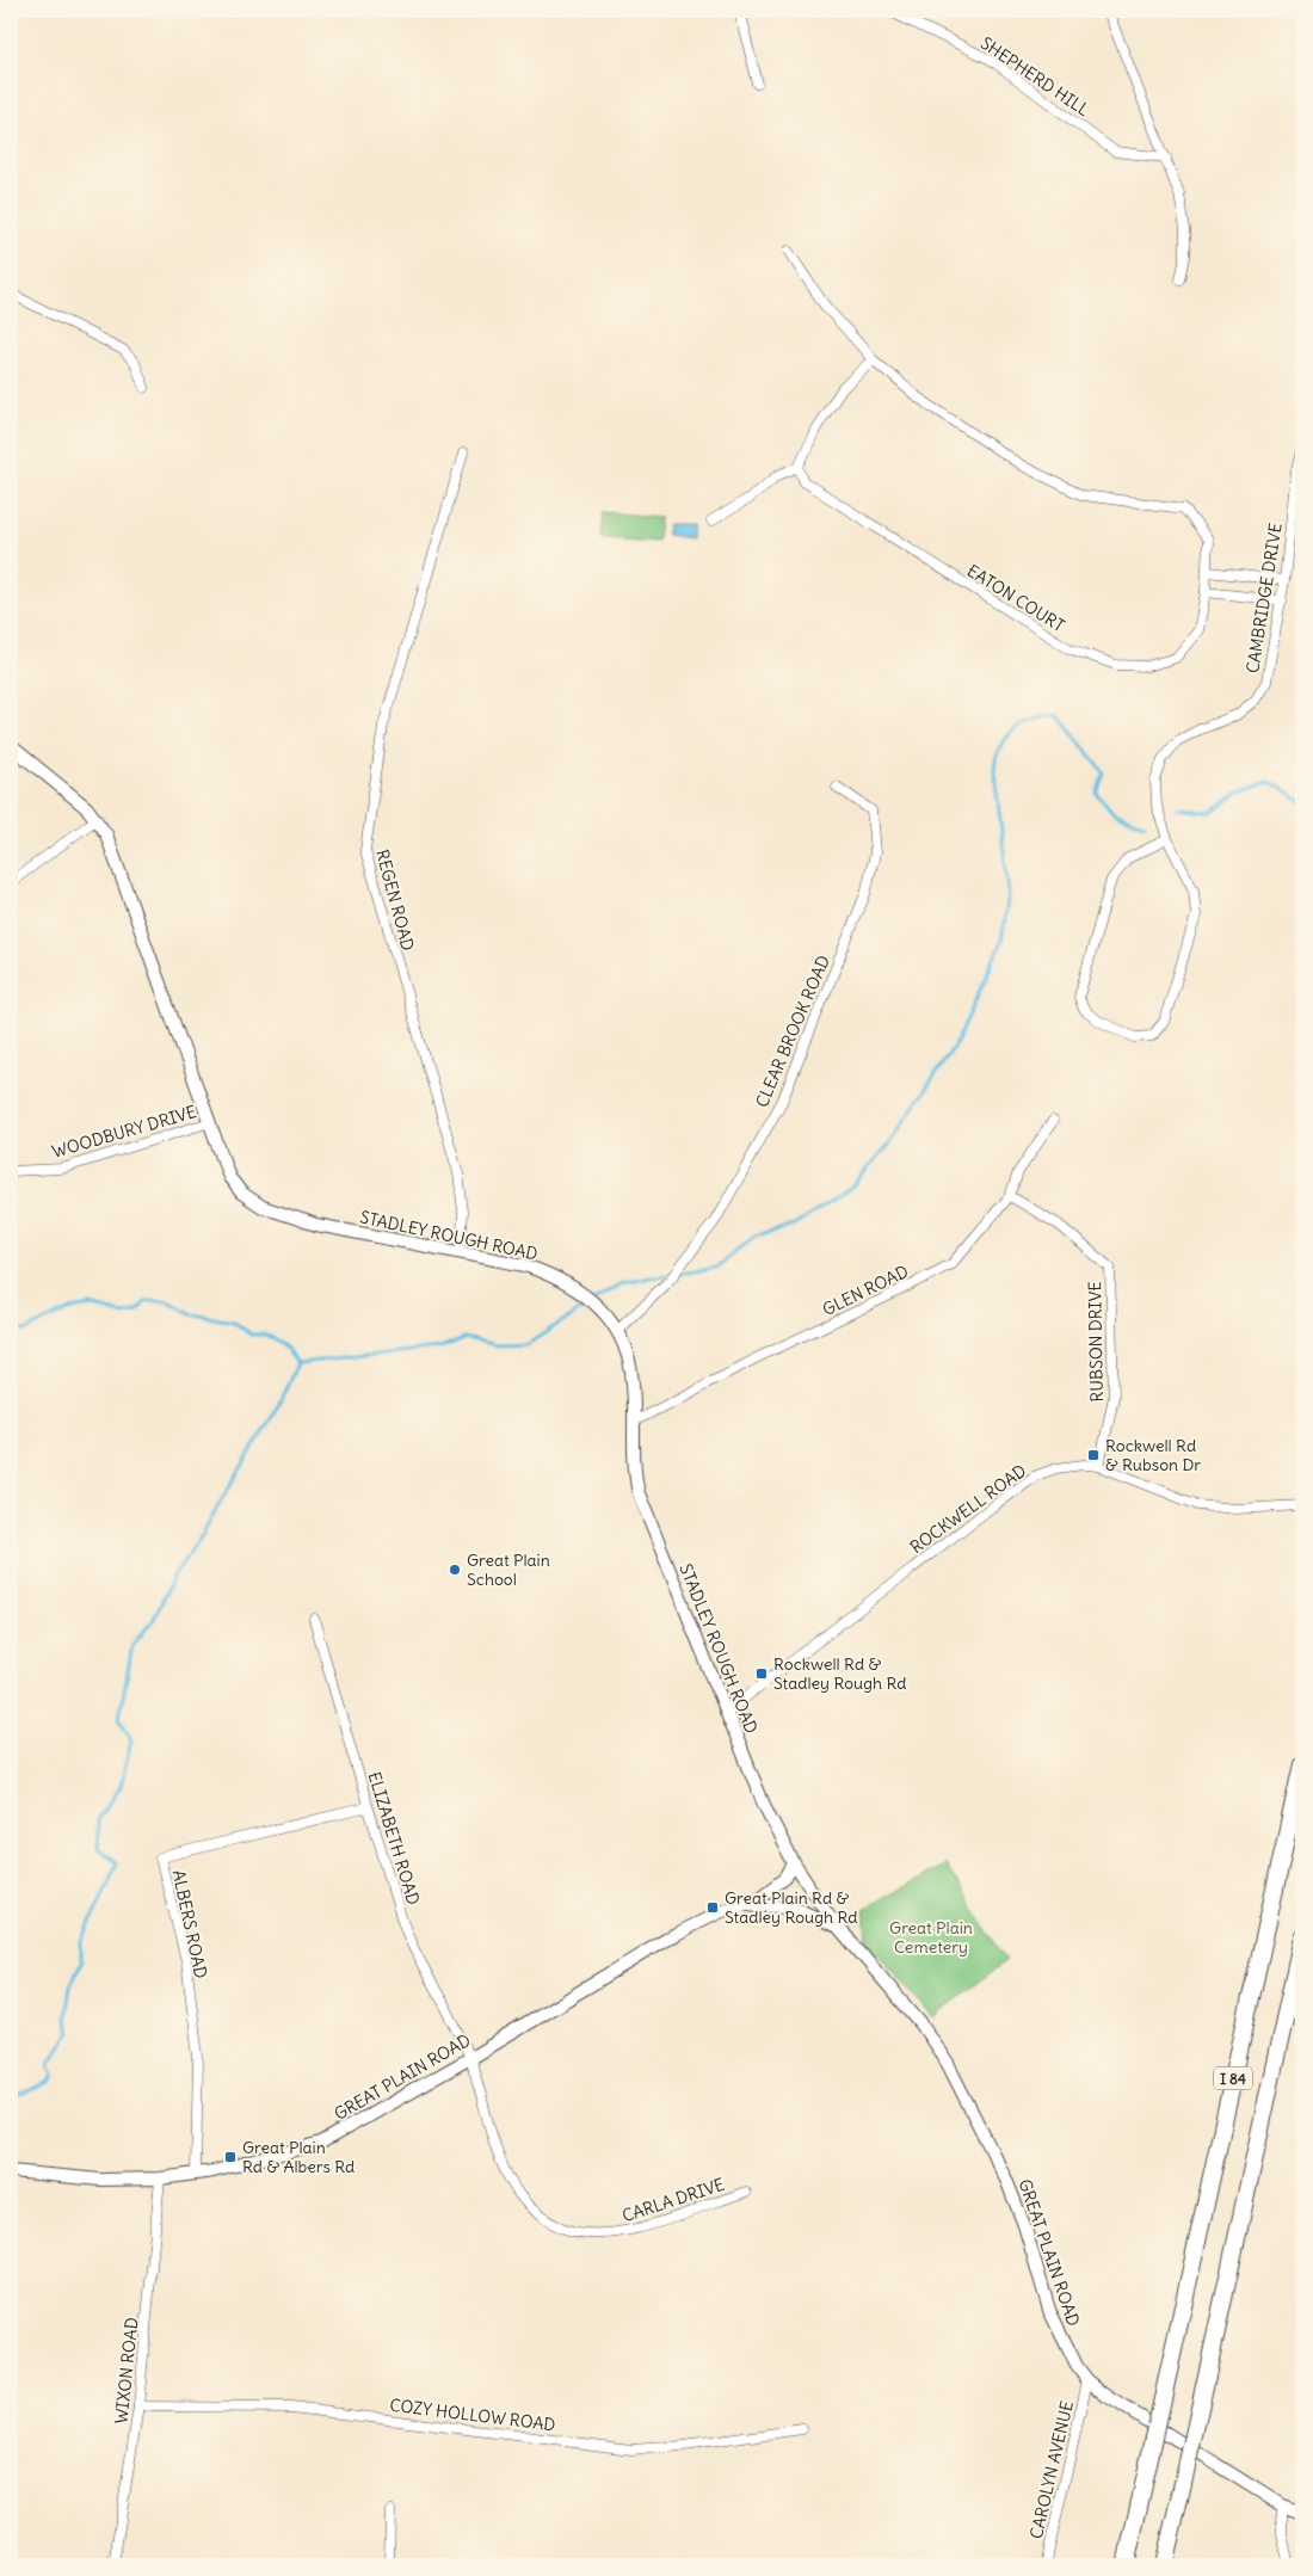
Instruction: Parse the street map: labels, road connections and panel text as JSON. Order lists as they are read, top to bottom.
{
  "streets": {
    "highway": ["I 84"],
    "main road": ["STADLEY ROUGH ROAD", "GREAT PLAIN ROAD"],
    "street": [
      "SHEPHERD HILL",
      "EATON COURT",
      "CAMBRIDGE DRIVE",
      "REGEN ROAD",
      "CLEAR BROOK ROAD",
      "WOODBURY DRIVE",
      "GLEN ROAD",
      "RUBSON DRIVE",
      "ROCKWELL ROAD",
      "ELIZABETH ROAD",
      "ALBERS ROAD",
      "CARLA DRIVE",
      "WIXON ROAD",
      "COZY HOLLOW ROAD",
      "CAROLYN AVENUE"
    ]
  },
  "crossings": [
    ["REGEN ROAD", "STADLEY ROUGH ROAD"],
    ["CLEAR BROOK ROAD", "STADLEY ROUGH ROAD"],
    ["WOODBURY DRIVE", "STADLEY ROUGH ROAD"],
    ["STADLEY ROUGH ROAD", "GLEN ROAD"],
    ["STADLEY ROUGH ROAD", "ROCKWELL ROAD"],
    ["STADLEY ROUGH ROAD", "GREAT PLAIN ROAD"],
    ["GLEN ROAD", "RUBSON DRIVE"],
    ["RUBSON DRIVE", "ROCKWELL ROAD"],
    ["ELIZABETH ROAD", "ALBERS ROAD"],
    ["ELIZABETH ROAD", "GREAT PLAIN ROAD"],
    ["ELIZABETH ROAD", "CARLA DRIVE"],
    ["ALBERS ROAD", "GREAT PLAIN ROAD"],
    ["GREAT PLAIN ROAD", "CARLA DRIVE"],
    ["GREAT PLAIN ROAD", "WIXON ROAD"],
    ["GREAT PLAIN ROAD", "CAROLYN AVENUE"],
    ["WIXON ROAD", "COZY HOLLOW ROAD"]
  ],
  "parks": ["Great Plain Cemetery"],
  "places": {
    "transit": [
      "Rockwell Rd & Rubson Dr",
      "Rockwell Rd & Stadley Rough Rd",
      "Great Plain Rd & Stadley Rough Rd",
      "Great Plain Rd & Albers Rd"
    ],
    "other": ["Great Plain School"]
  }
}
